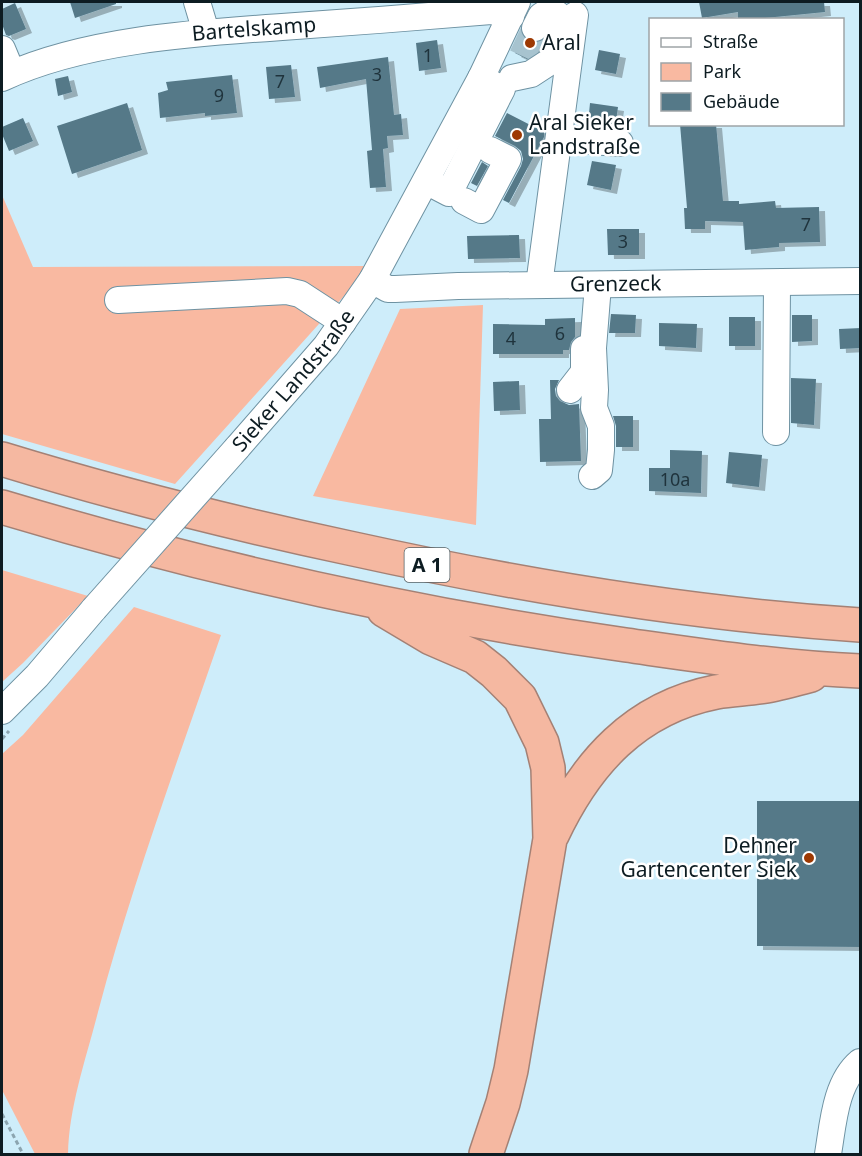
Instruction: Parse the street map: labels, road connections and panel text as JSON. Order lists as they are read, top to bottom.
{
  "streets": {
    "highway": ["A 1"],
    "street": ["Bartelskamp", "Grenzeck", "Sieker Landstraße"]
  },
  "crossings": [
    ["Bartelskamp", "Sieker Landstraße"],
    ["Grenzeck", "Sieker Landstraße"]
  ],
  "places": ["Aral", "Aral Sieker Landstraße", "Dehner Gartencenter Siek"],
  "house_numbers": [
    "1",
    "3",
    "7",
    "9",
    "7",
    "3",
    "6",
    "4",
    "10a"
  ],
  "legend": ["Straße", "Park", "Gebäude"]
}
